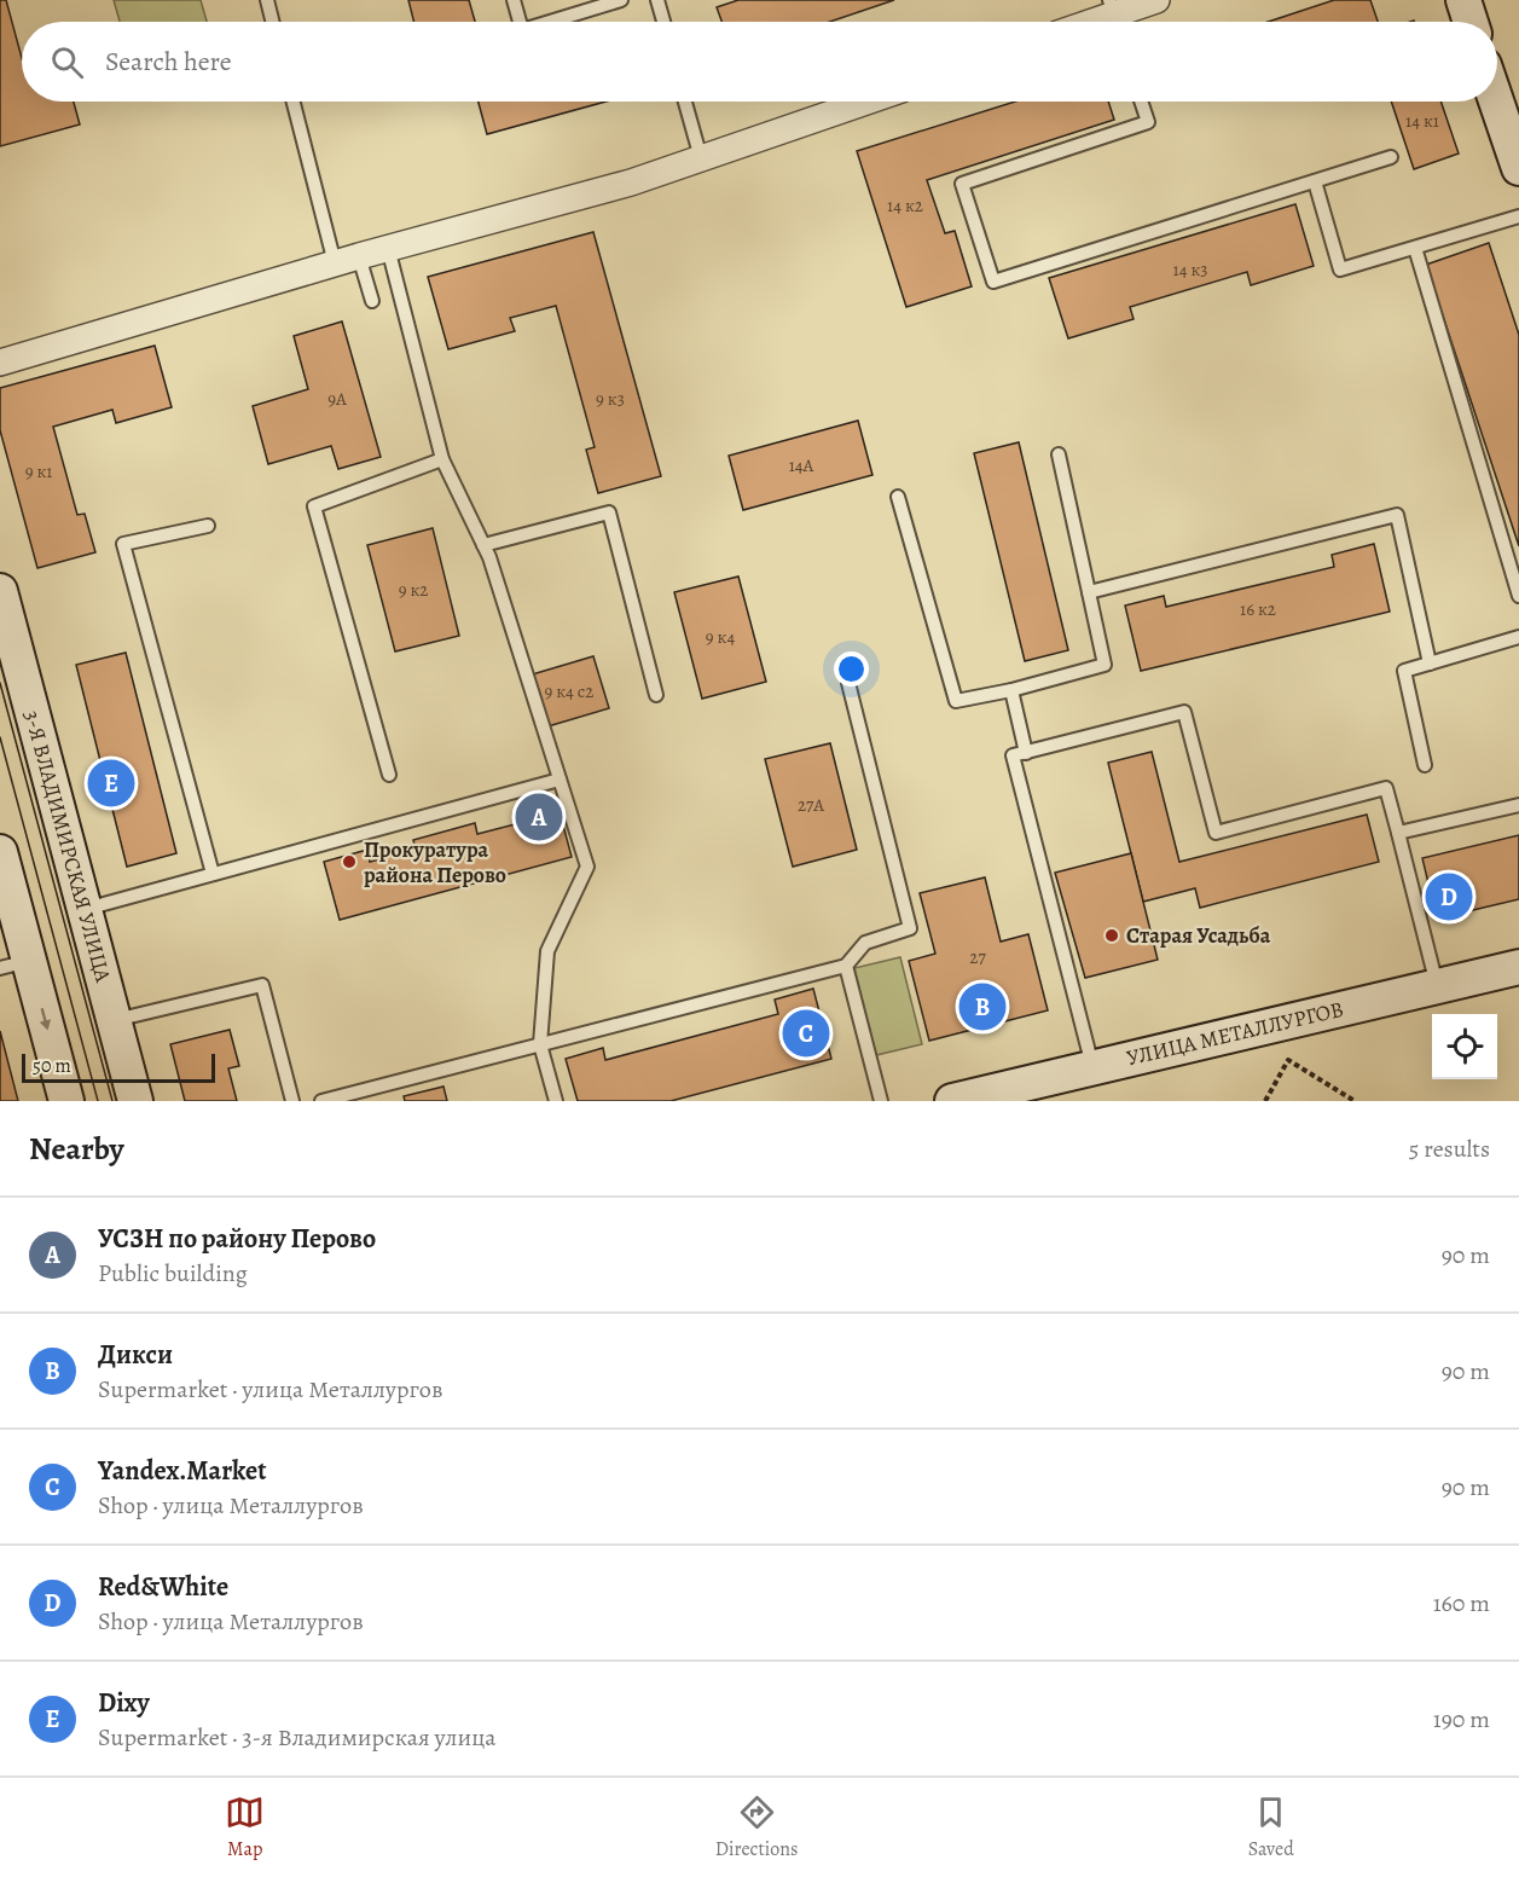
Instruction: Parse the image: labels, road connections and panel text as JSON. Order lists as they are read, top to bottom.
{
  "streets": {
    "street": ["3-Я ВЛАДИМИРСКАЯ УЛИЦА", "УЛИЦА МЕТАЛЛУРГОВ"]
  },
  "places": ["Прокуратура района Перово", "Старая Усадьба"],
  "house_numbers": [
    "14 к1",
    "14 к2",
    "14 к3",
    "9А",
    "9 к3",
    "14А",
    "9 к1",
    "9 к2",
    "16 к2",
    "9 к4",
    "9 к4 с2",
    "27А",
    "27"
  ],
  "scale_bar": "50 m",
  "page": {
    "search": "Search here",
    "pins": [
      "E",
      "A",
      "D",
      "B",
      "C"
    ],
    "scale": "50 m",
    "heading": ["Nearby", "5 results"],
    "list": [
      {
        "mark": "A",
        "name": "УСЗН по району Перово",
        "note": "Public building",
        "value": "90 m"
      },
      {
        "mark": "B",
        "name": "Дикси",
        "note": "Supermarket · улица Металлургов",
        "value": "90 m"
      },
      {
        "mark": "C",
        "name": "Yandex.Market",
        "note": "Shop · улица Металлургов",
        "value": "90 m"
      },
      {
        "mark": "D",
        "name": "Red&White",
        "note": "Shop · улица Металлургов",
        "value": "160 m"
      },
      {
        "mark": "E",
        "name": "Dixy",
        "note": "Supermarket · 3-я Владимирская улица",
        "value": "190 m"
      }
    ],
    "nav": ["Map", "Directions", "Saved"]
  }
}
